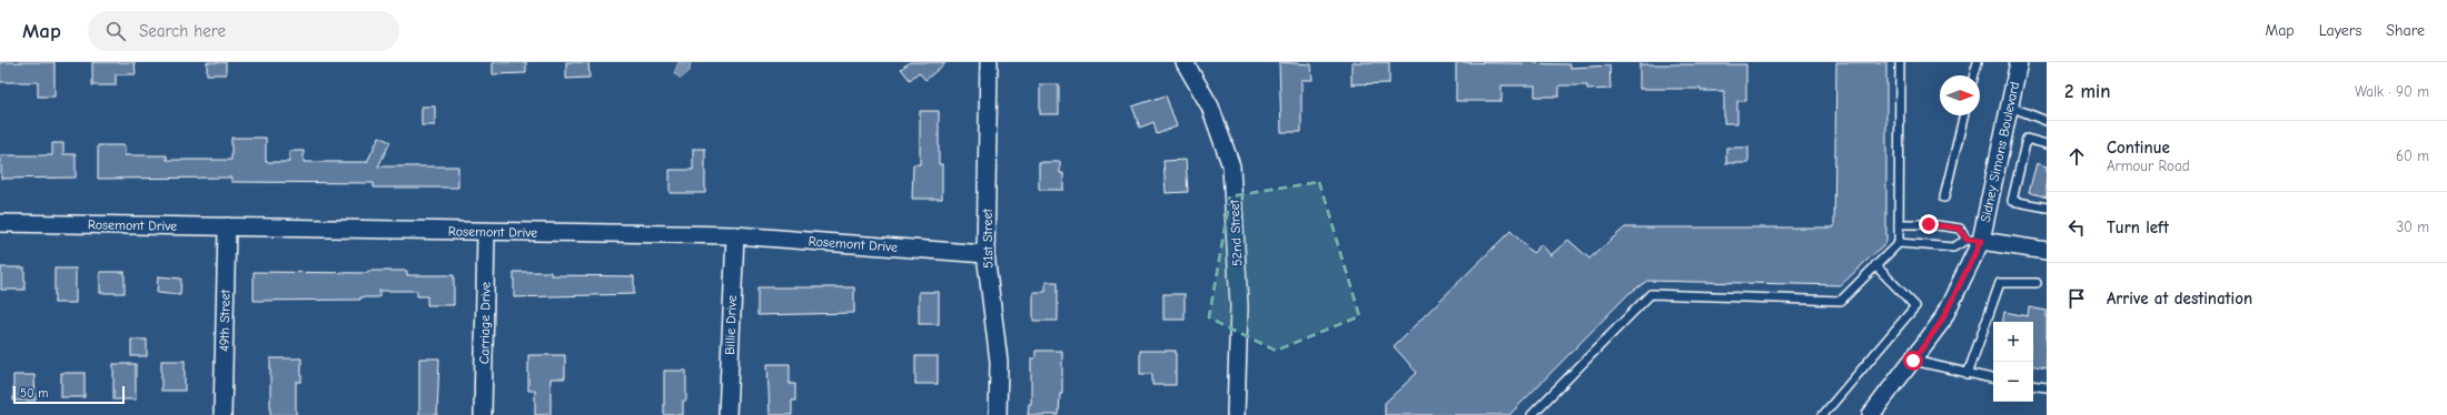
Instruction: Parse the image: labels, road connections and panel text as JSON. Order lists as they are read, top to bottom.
{
  "streets": {
    "street": [
      "Sidney Simons Boulevard",
      "Rosemont Drive",
      "52nd Street",
      "51st Street",
      "49th Street",
      "Carriage Drive",
      "Billie Drive"
    ]
  },
  "crossings": [
    ["Rosemont Drive", "51st Street"],
    ["Rosemont Drive", "49th Street"],
    ["Rosemont Drive", "Carriage Drive"],
    ["Rosemont Drive", "Billie Drive"]
  ],
  "scale_bar": "50 m",
  "north": "right",
  "page": {
    "header": "Map",
    "search": "Search here",
    "nav": ["Map", "Layers", "Share"],
    "heading": ["2 min", "Walk · 90 m"],
    "list": [
      ["Continue", "Armour Road", "60 m"],
      ["Turn left", "30 m"],
      "Arrive at destination"
    ],
    "map_buttons": ["+", "−"],
    "scale": "50 m"
  }
}
